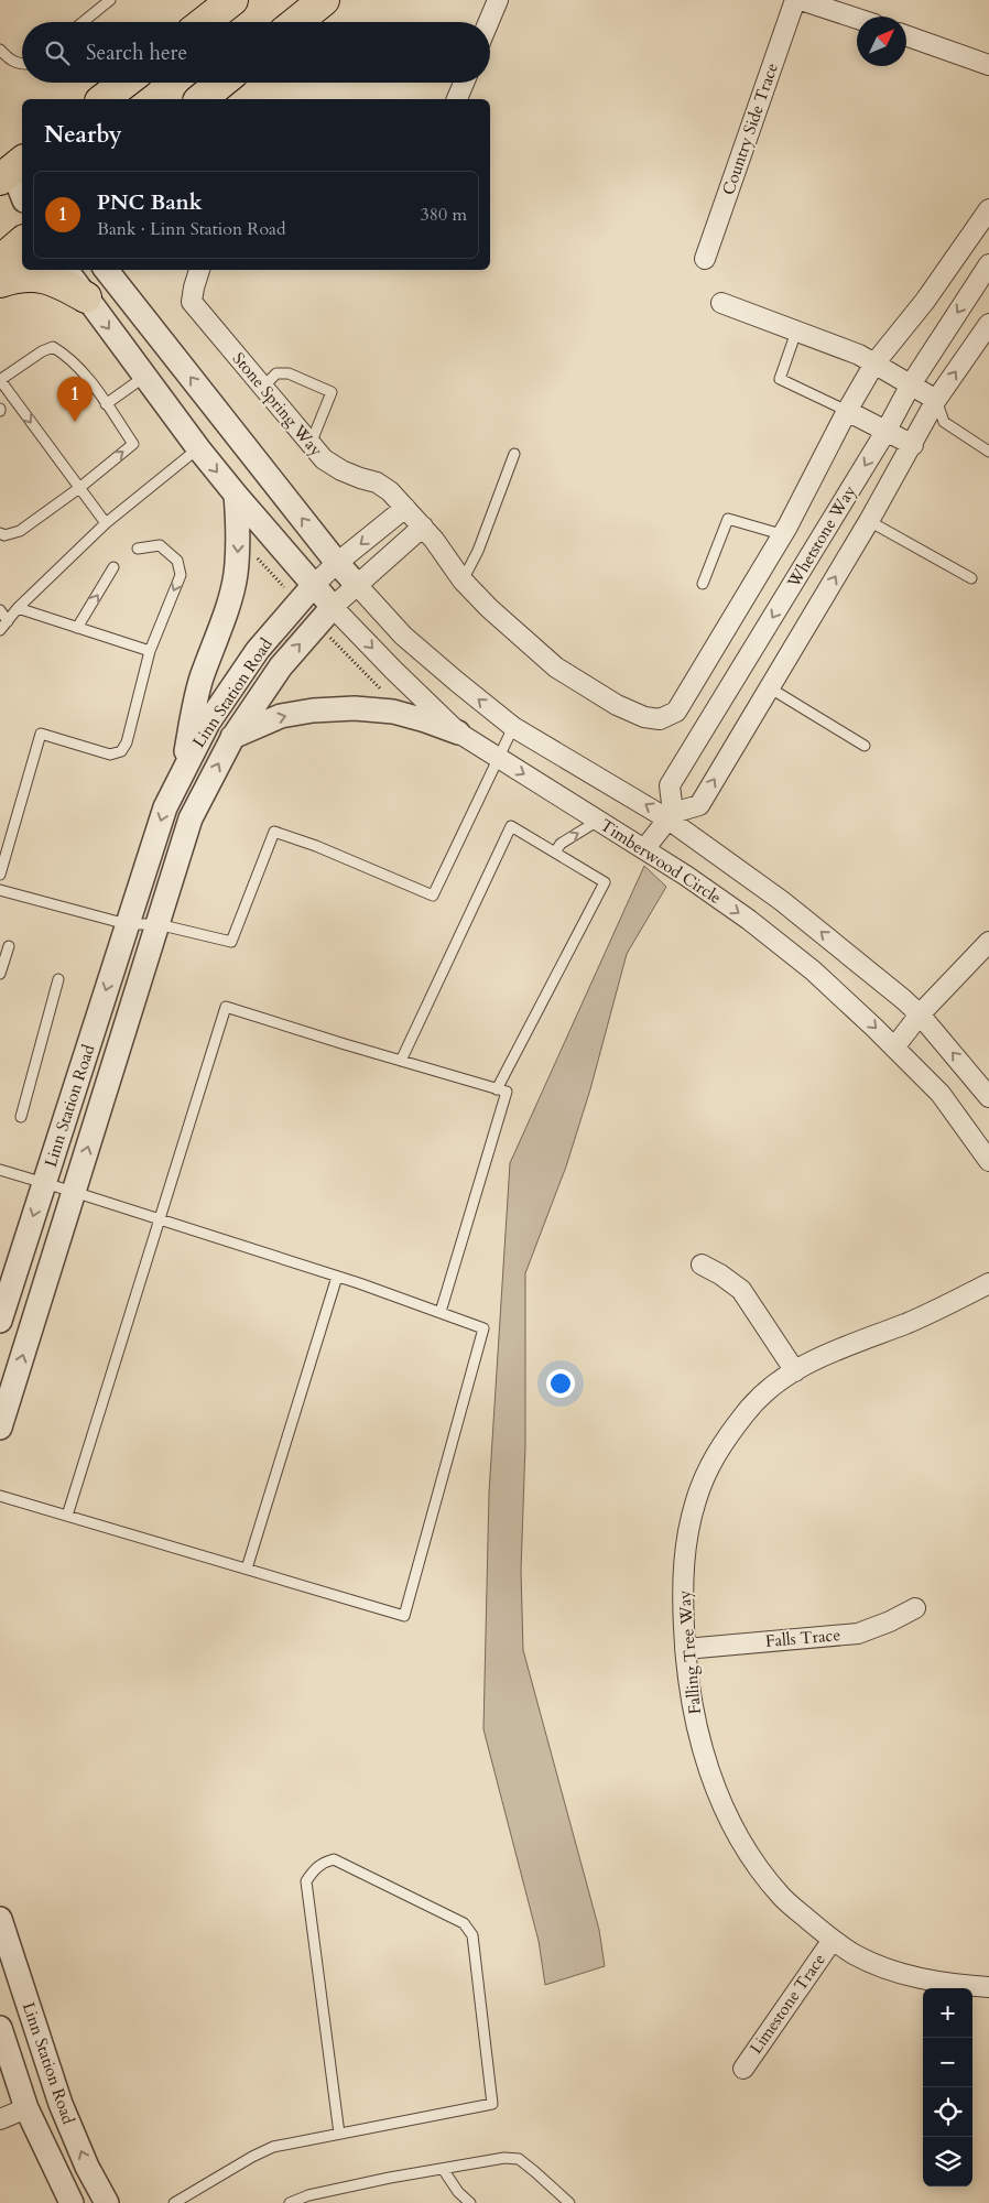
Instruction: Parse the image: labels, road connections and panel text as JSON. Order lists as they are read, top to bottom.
{
  "streets": {
    "street": [
      "Country Side Trace",
      "Stone Spring Way",
      "Whetstone Way",
      "Linn Station Road",
      "Timberwood Circle",
      "Falls Trace",
      "Falling Tree Way",
      "Limestone Trace"
    ]
  },
  "crossings": [
    ["Linn Station Road", "Timberwood Circle"],
    ["Falls Trace", "Falling Tree Way"],
    ["Falling Tree Way", "Limestone Trace"]
  ],
  "north": "top right",
  "page": {
    "search": "Search here",
    "heading": "Nearby",
    "list": [
      {
        "mark": "1",
        "name": "PNC Bank",
        "note": "Bank · Linn Station Road",
        "value": "380 m"
      }
    ],
    "pins": "1",
    "map_buttons": ["+", "−"]
  }
}
